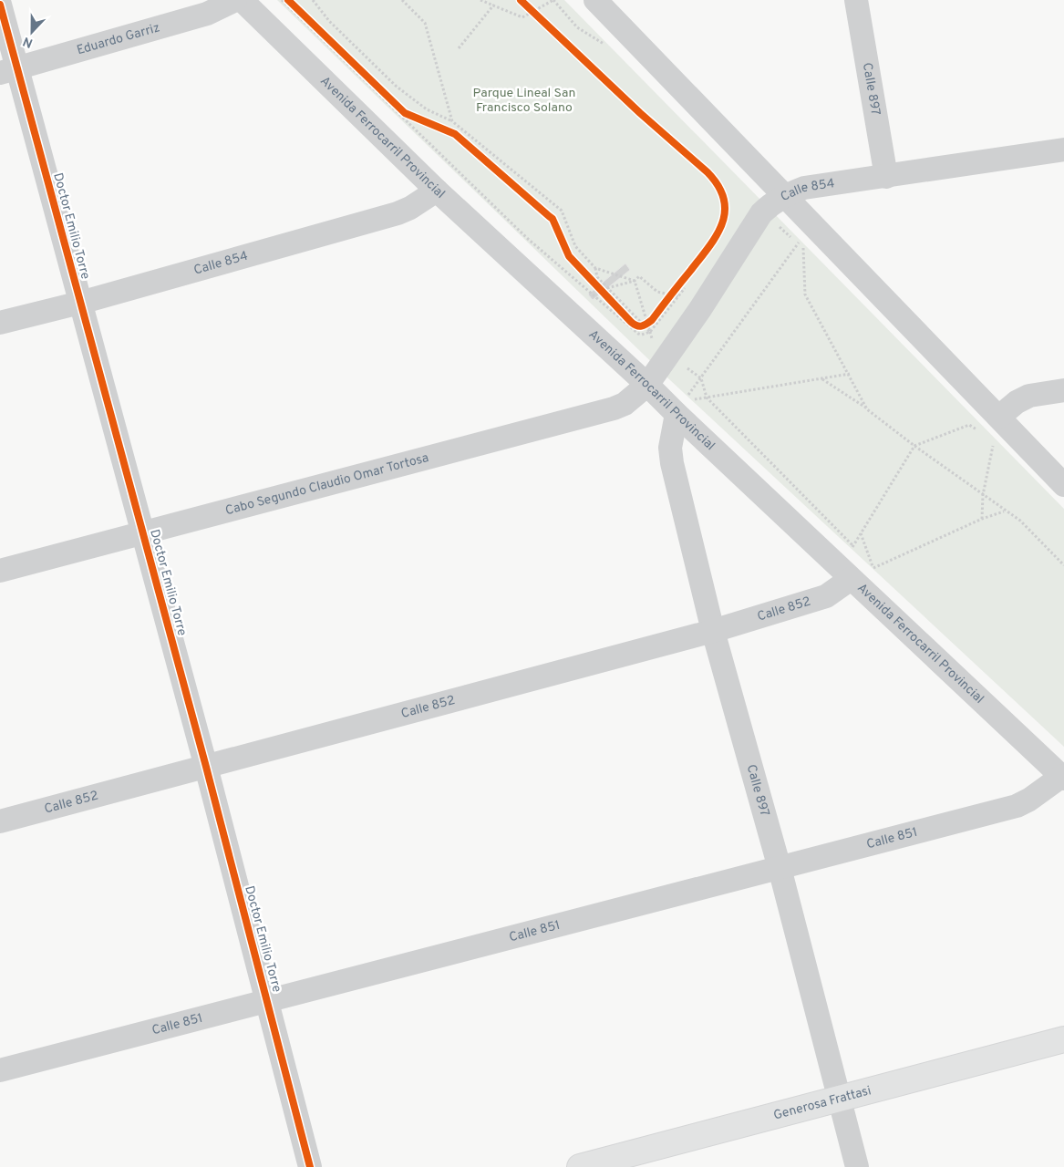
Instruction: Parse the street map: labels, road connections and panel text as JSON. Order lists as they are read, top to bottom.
{
  "streets": {
    "main road": ["Generosa Frattasi"],
    "street": [
      "Eduardo Garriz",
      "Calle 897",
      "Avenida Ferrocarril Provincial",
      "Calle 854",
      "Doctor Emilio Torre",
      "Cabo Segundo Claudio Omar Tortosa",
      "Calle 852",
      "Calle 851"
    ]
  },
  "crossings": [
    ["Eduardo Garriz", "Doctor Emilio Torre"],
    ["Calle 897", "Avenida Ferrocarril Provincial"],
    ["Calle 897", "Calle 854"],
    ["Calle 897", "Calle 852"],
    ["Calle 897", "Calle 851"],
    ["Calle 897", "Generosa Frattasi"],
    ["Avenida Ferrocarril Provincial", "Calle 854"],
    ["Avenida Ferrocarril Provincial", "Cabo Segundo Claudio Omar Tortosa"],
    ["Avenida Ferrocarril Provincial", "Calle 852"],
    ["Avenida Ferrocarril Provincial", "Calle 851"],
    ["Calle 854", "Doctor Emilio Torre"],
    ["Calle 854", "Cabo Segundo Claudio Omar Tortosa"],
    ["Doctor Emilio Torre", "Cabo Segundo Claudio Omar Tortosa"],
    ["Doctor Emilio Torre", "Calle 852"],
    ["Doctor Emilio Torre", "Calle 851"]
  ],
  "parks": ["Parque Lineal San Francisco Solano"],
  "north": "bottom"
}
